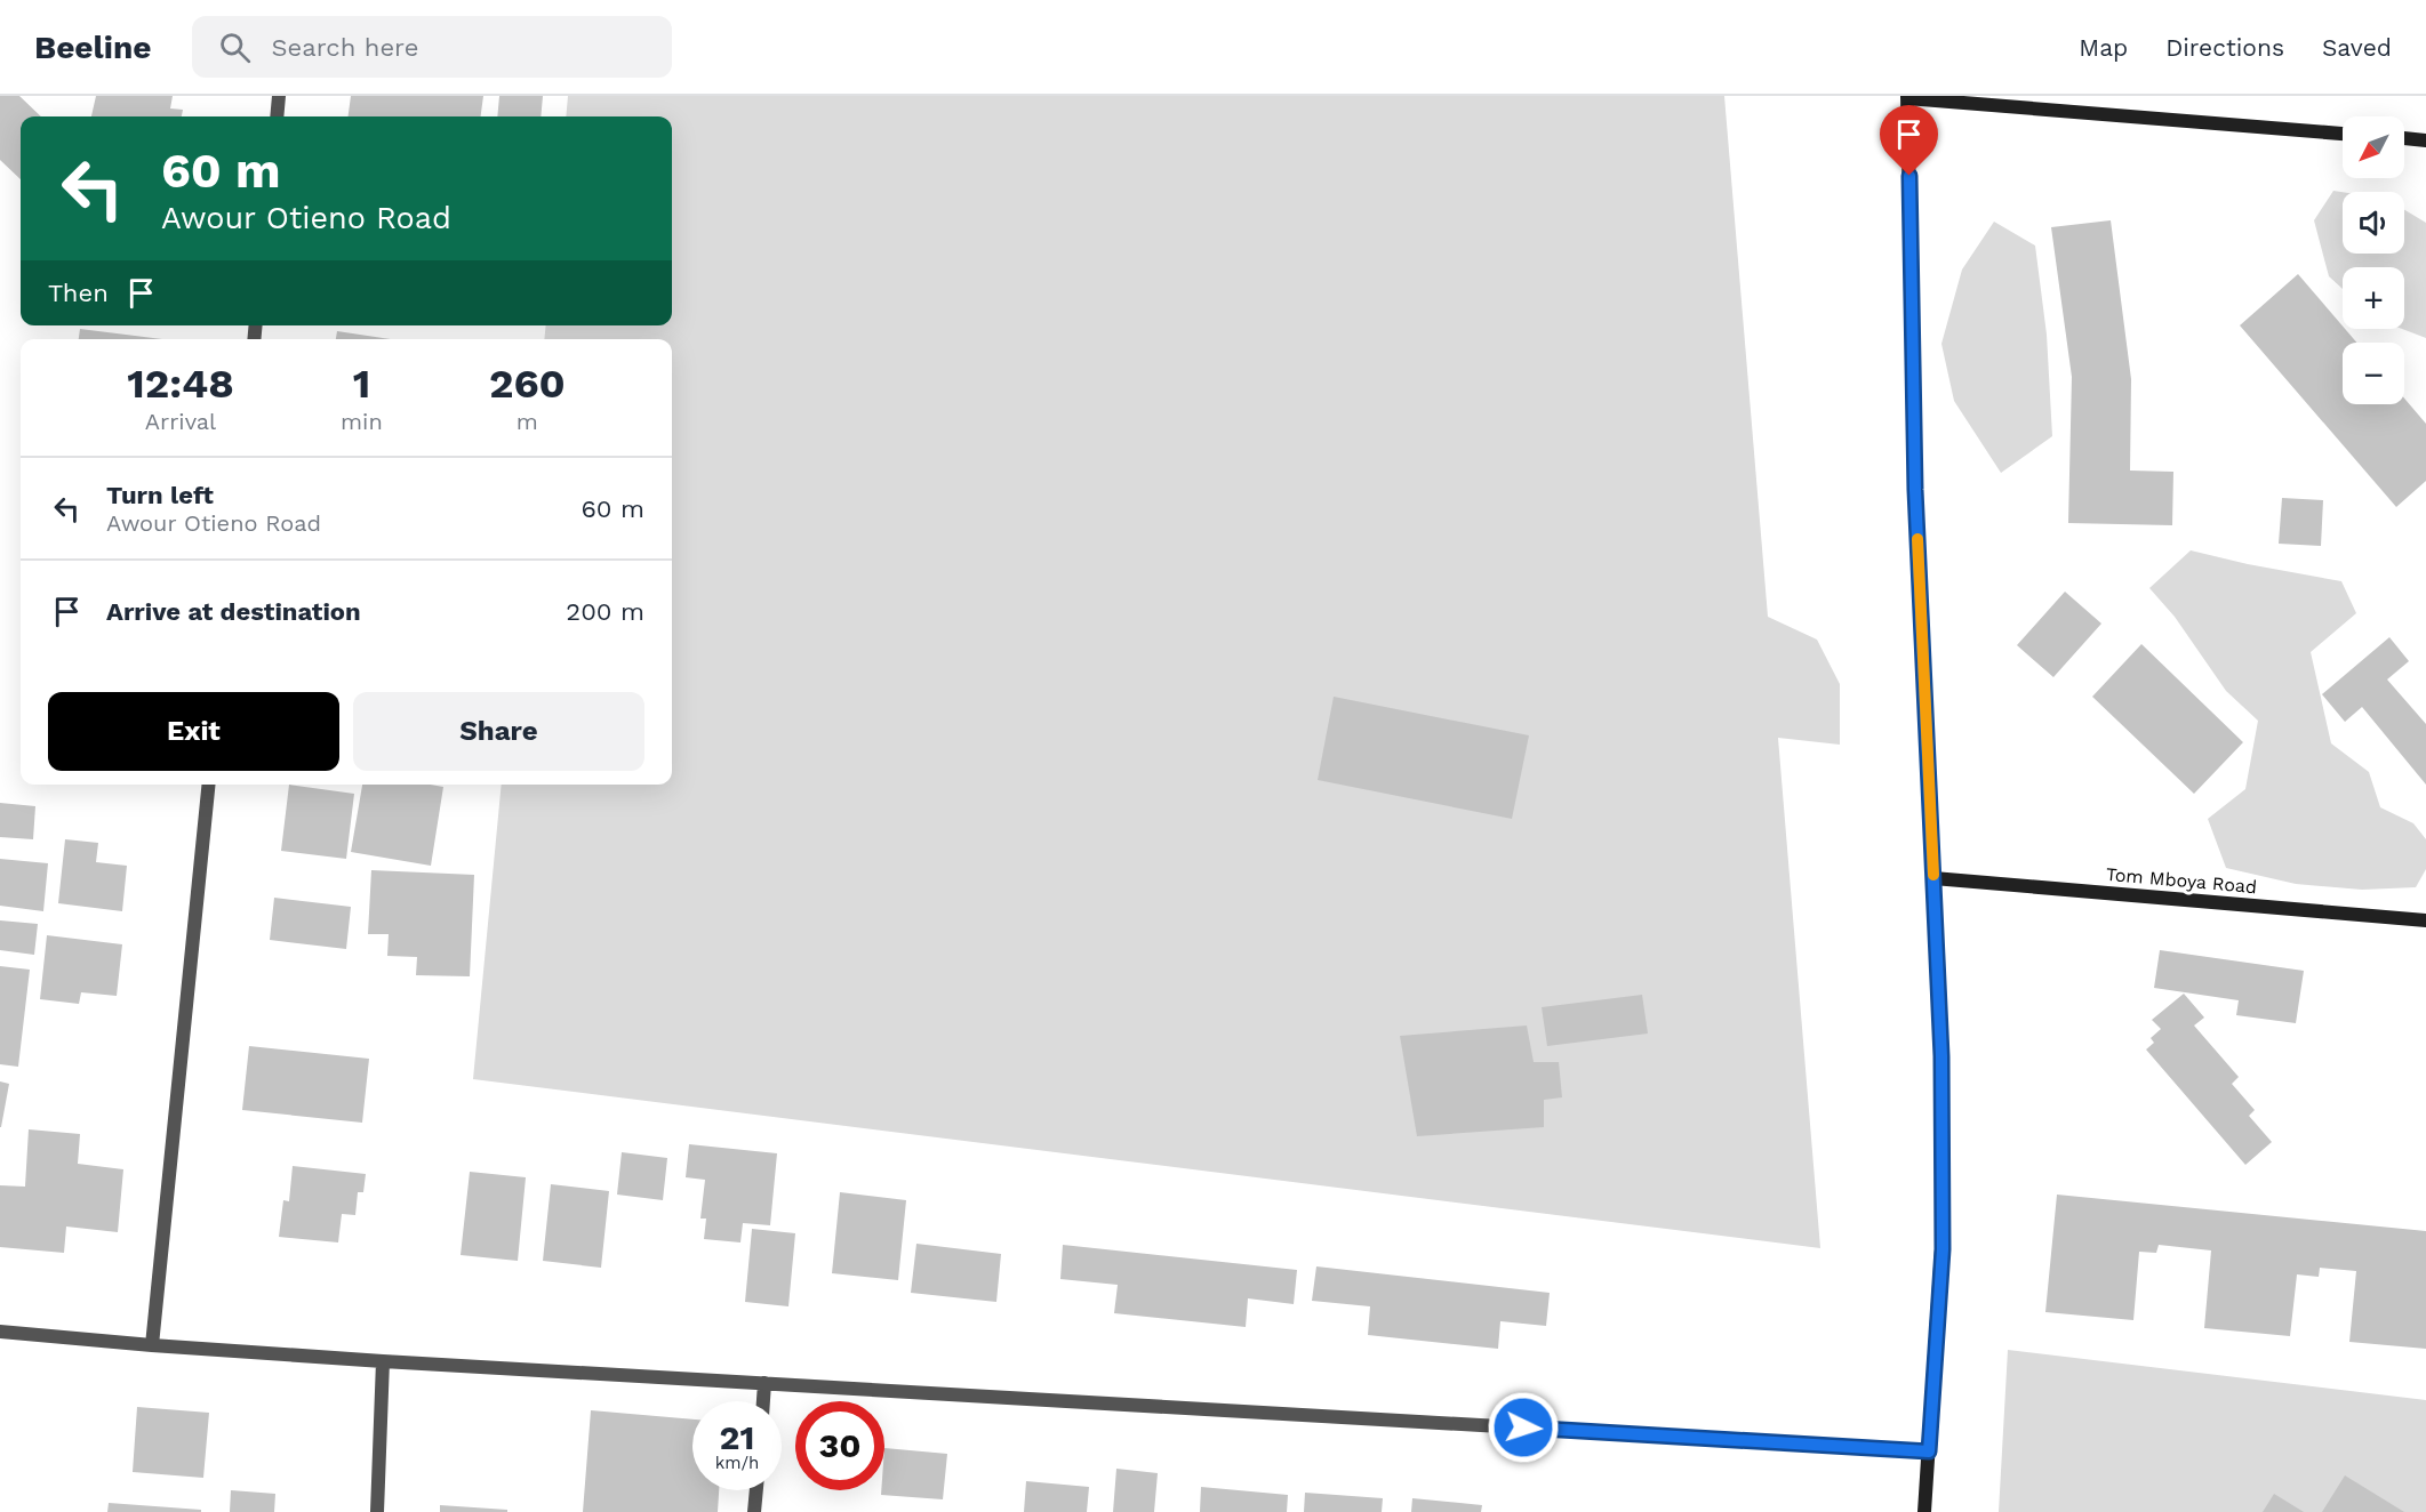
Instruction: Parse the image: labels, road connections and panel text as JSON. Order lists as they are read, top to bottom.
{
  "streets": {
    "main road": ["Tom Mboya Road"]
  },
  "north": "bottom left",
  "page": {
    "header": "Beeline",
    "search": "Search here",
    "nav": ["Map", "Directions", "Saved"],
    "map_buttons": ["+", "−"],
    "turn": ["60 m", "Awour Otieno Road"],
    "then": "Then",
    "eta": [
      "12:48",
      "Arrival",
      "1",
      "min",
      "260",
      "m"
    ],
    "list": [
      {
        "name": "Turn left",
        "note": "Awour Otieno Road",
        "value": "60 m"
      },
      {
        "name": "Arrive at destination",
        "value": "200 m"
      }
    ],
    "buttons": ["Exit", "Share"],
    "speed": "21 km/h",
    "limit": "30"
  }
}
